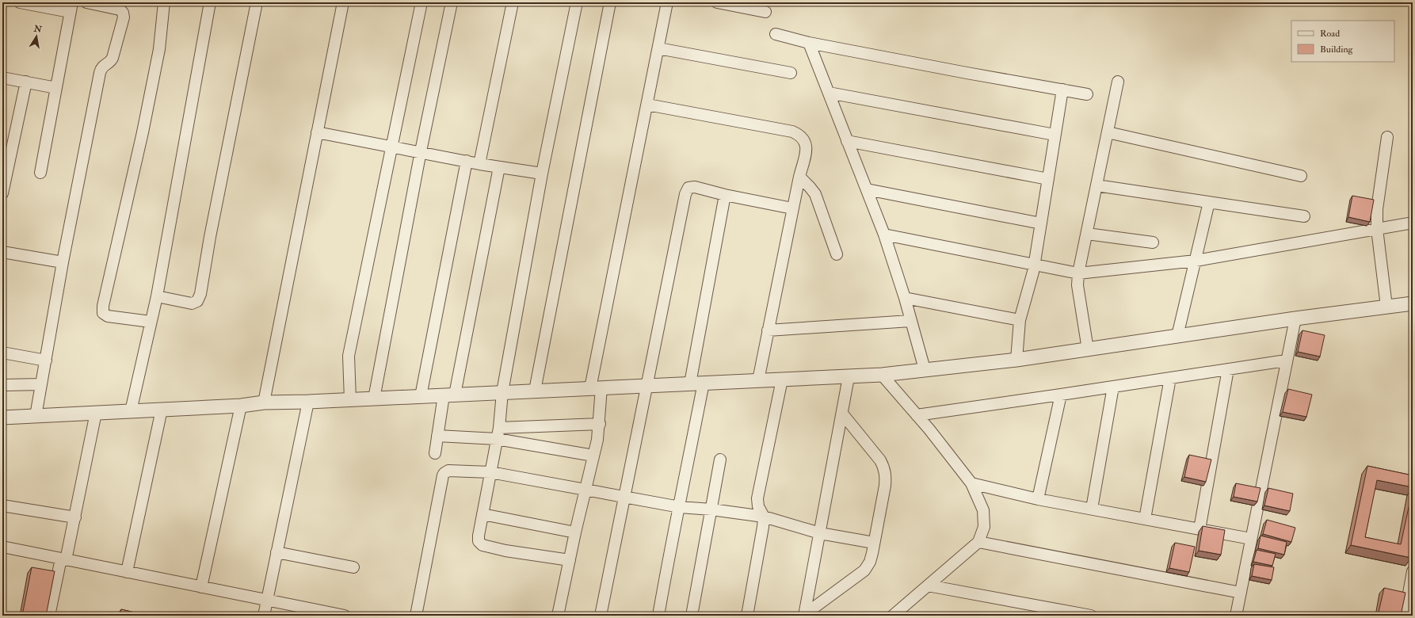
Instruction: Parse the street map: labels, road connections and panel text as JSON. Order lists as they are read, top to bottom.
{
  "legend": ["Road", "Building"],
  "north": "top"
}
